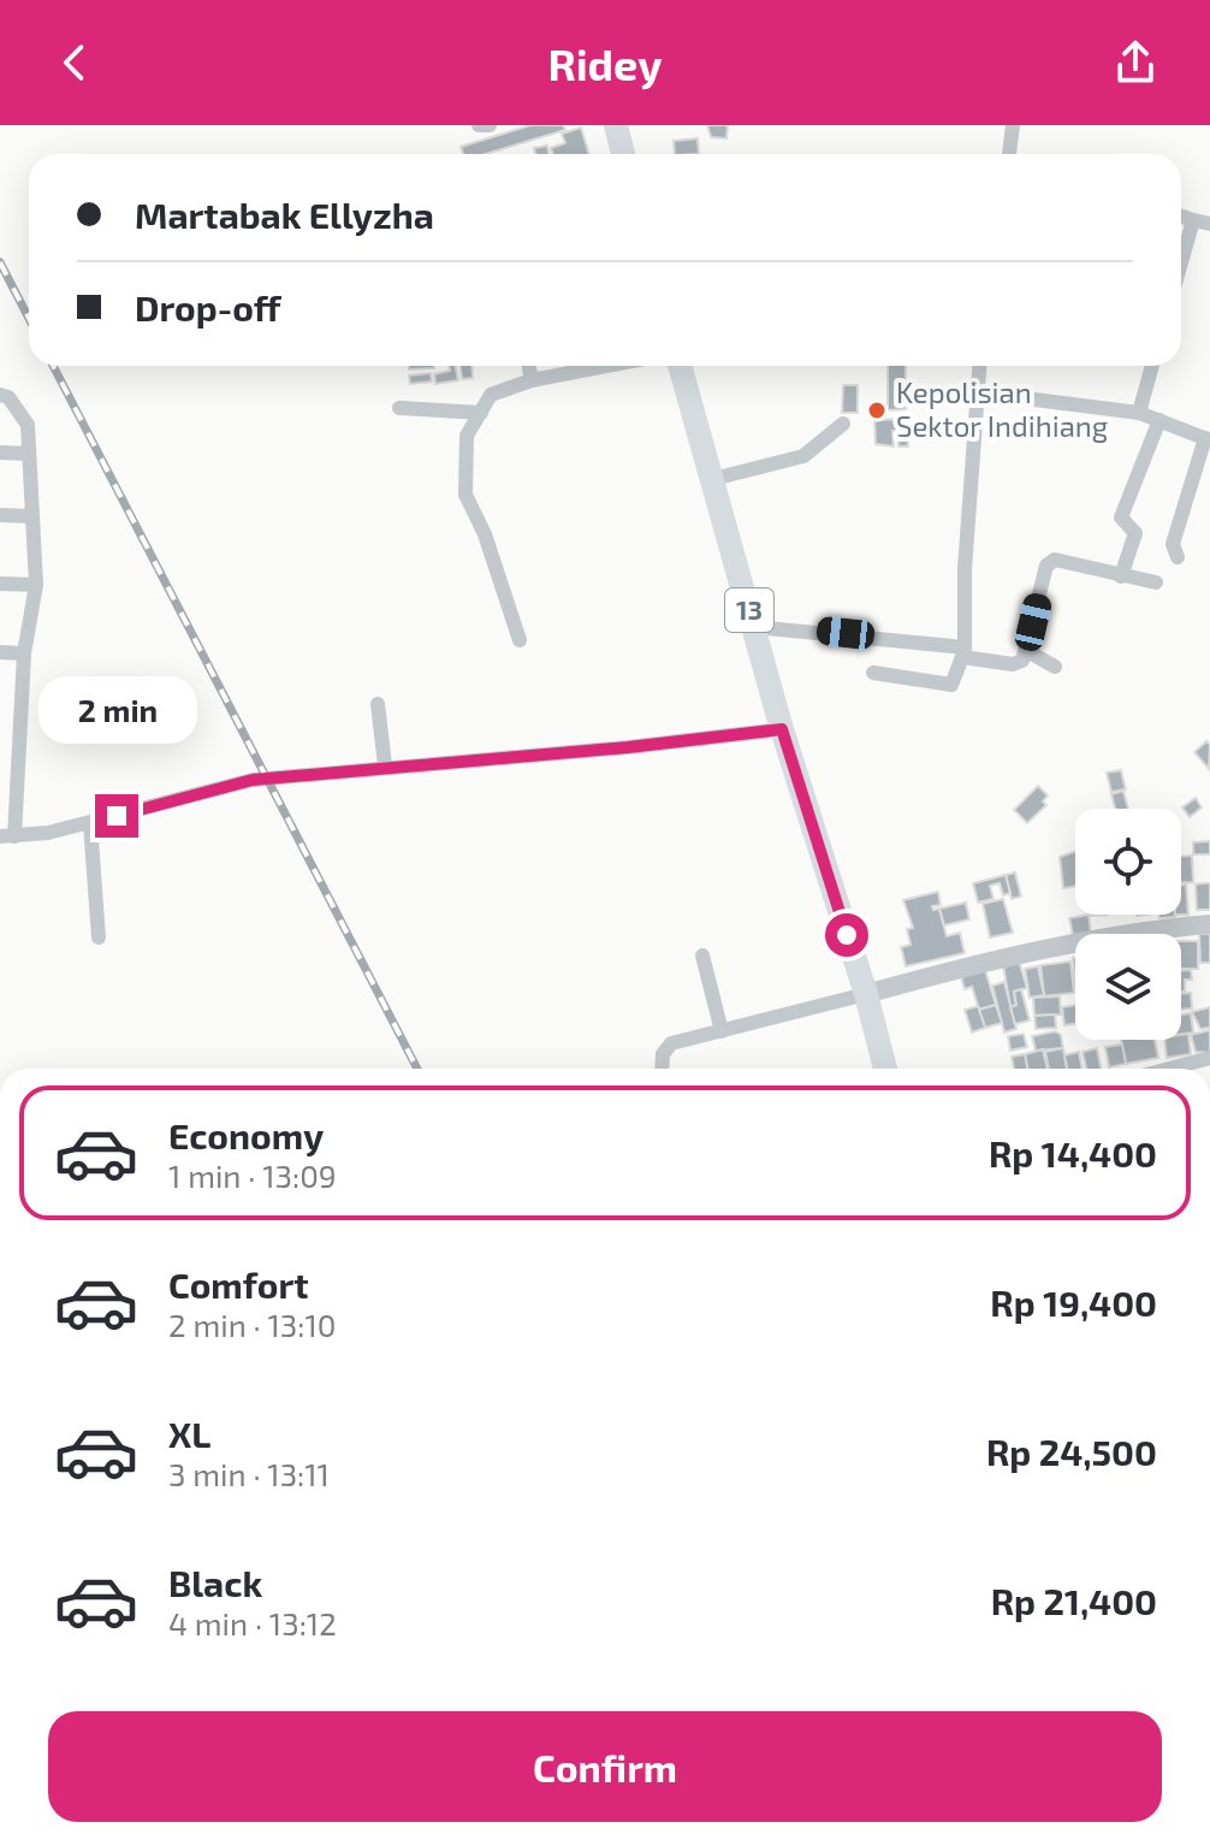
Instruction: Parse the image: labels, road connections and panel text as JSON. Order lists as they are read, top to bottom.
{
  "streets": {
    "highway": ["13"]
  },
  "places": ["Kepolisian Sektor Indihiang"],
  "page": {
    "header": "Ridey",
    "banner": ["Martabak Ellyzha", "Drop-off"],
    "bubble": "2 min",
    "list": [
      {
        "name": "Economy",
        "note": "1 min · 13:09",
        "value": "Rp 14,400"
      },
      {
        "name": "Comfort",
        "note": "2 min · 13:10",
        "value": "Rp 19,400"
      },
      {
        "name": "XL",
        "note": "3 min · 13:11",
        "value": "Rp 24,500"
      },
      {
        "name": "Black",
        "note": "4 min · 13:12",
        "value": "Rp 21,400"
      }
    ],
    "buttons": "Confirm"
  }
}
